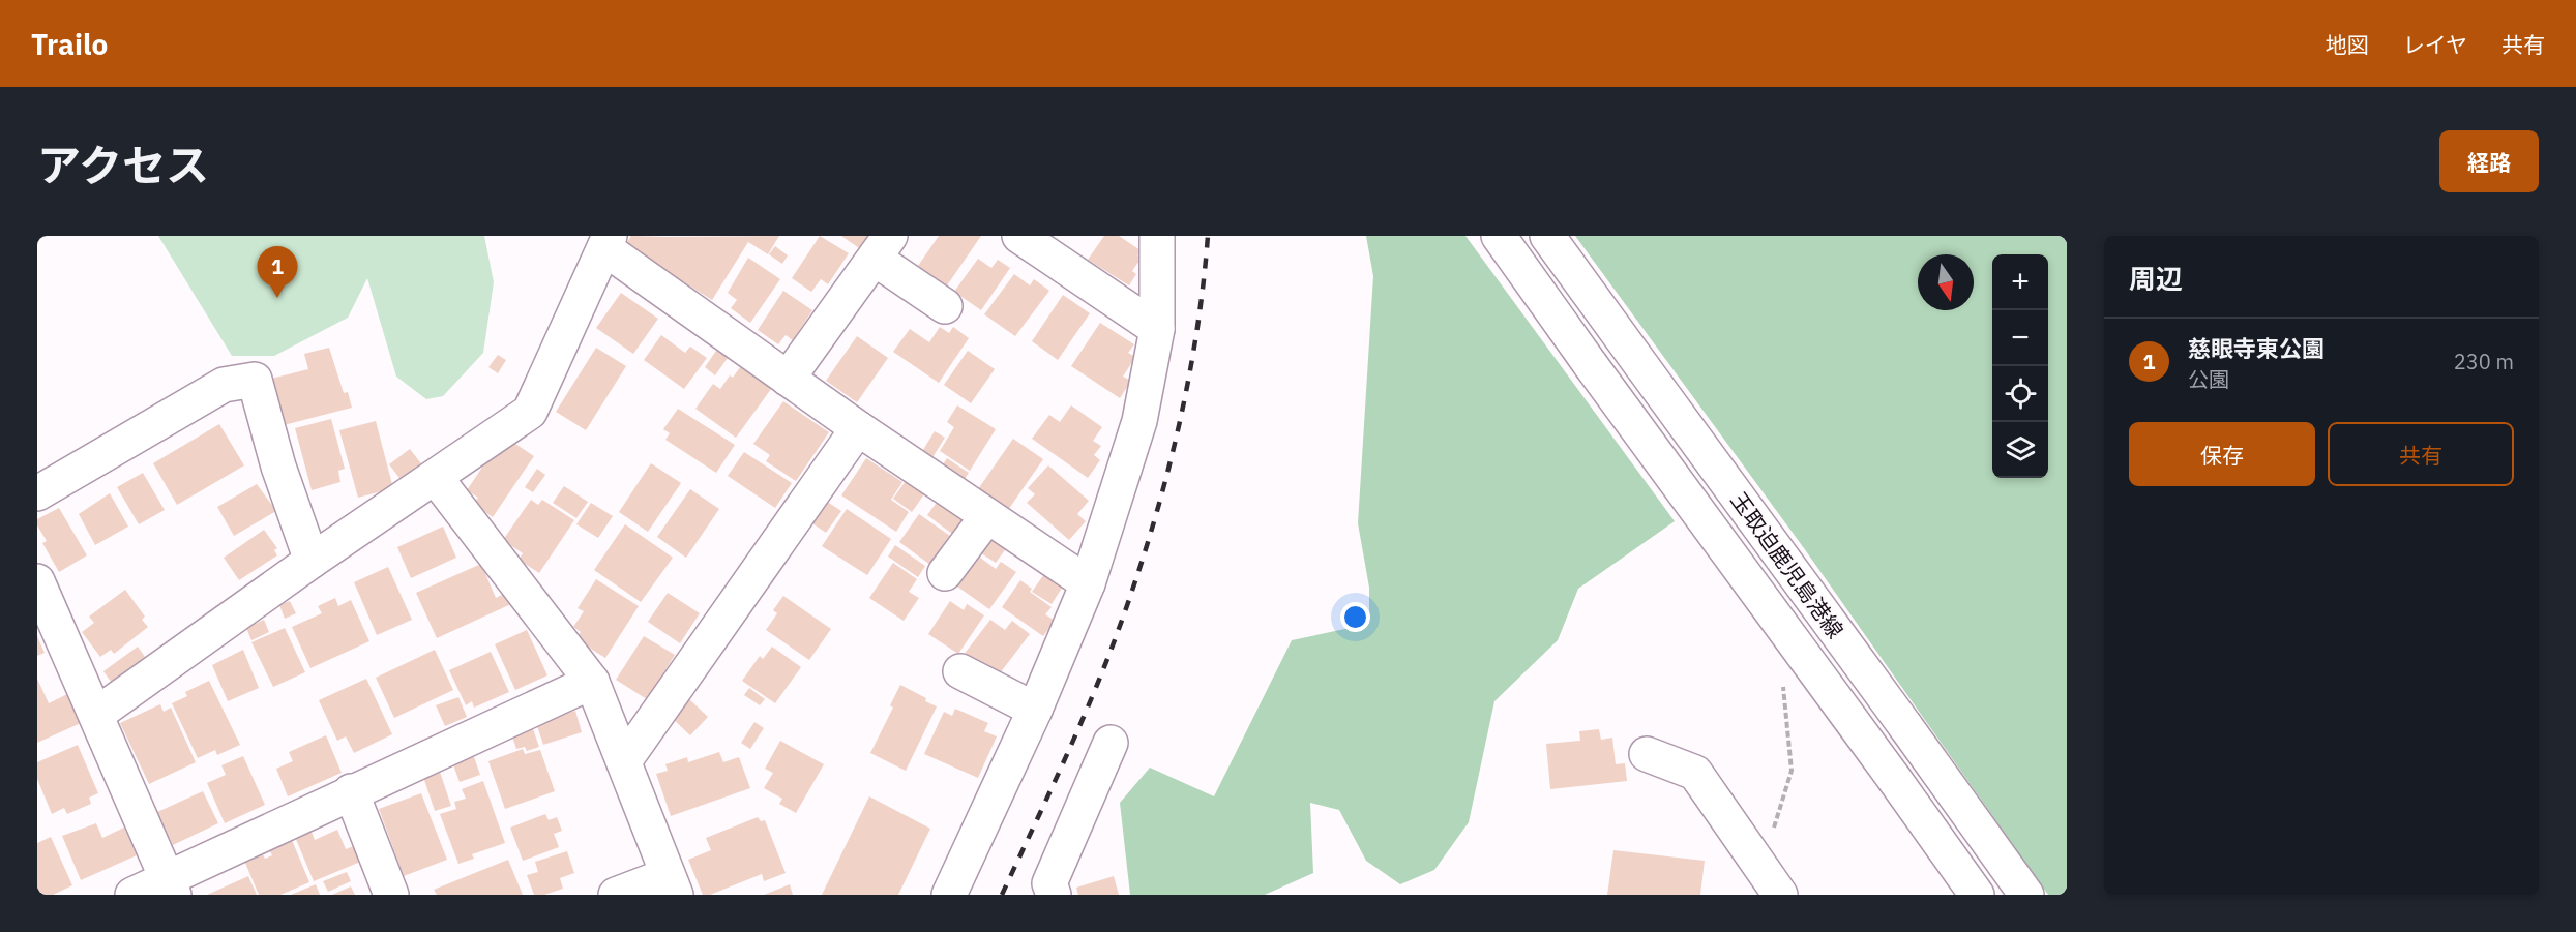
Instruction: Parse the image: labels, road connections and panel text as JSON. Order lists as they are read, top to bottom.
{
  "streets": {
    "street": ["玉取迫鹿児島港線"]
  },
  "north": "bottom",
  "page": {
    "header": "Trailo",
    "nav": ["地図", "レイヤ", "共有"],
    "title": "アクセス",
    "buttons": [
      "経路",
      ["保存", "共有"]
    ],
    "heading": "周辺",
    "pins": "1",
    "map_buttons": ["+", "−"],
    "list": [
      {
        "mark": "1",
        "name": "慈眼寺東公園",
        "note": "公園",
        "value": "230 m"
      }
    ]
  }
}
